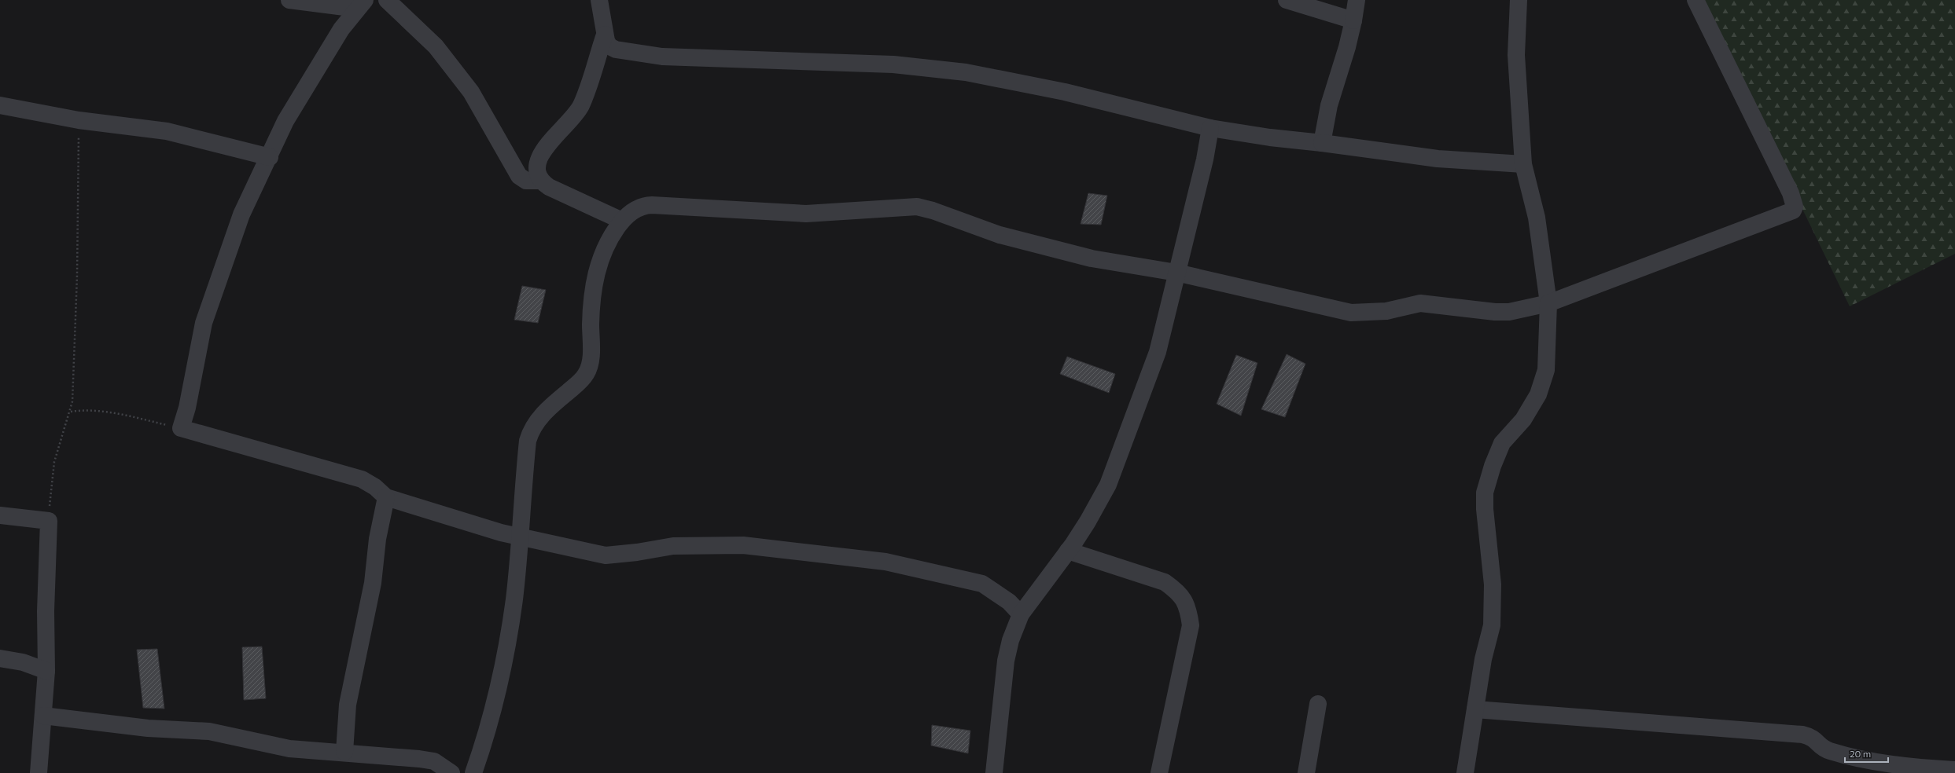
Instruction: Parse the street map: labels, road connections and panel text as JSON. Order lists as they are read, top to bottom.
{
  "scale_bar": "20 m"
}
